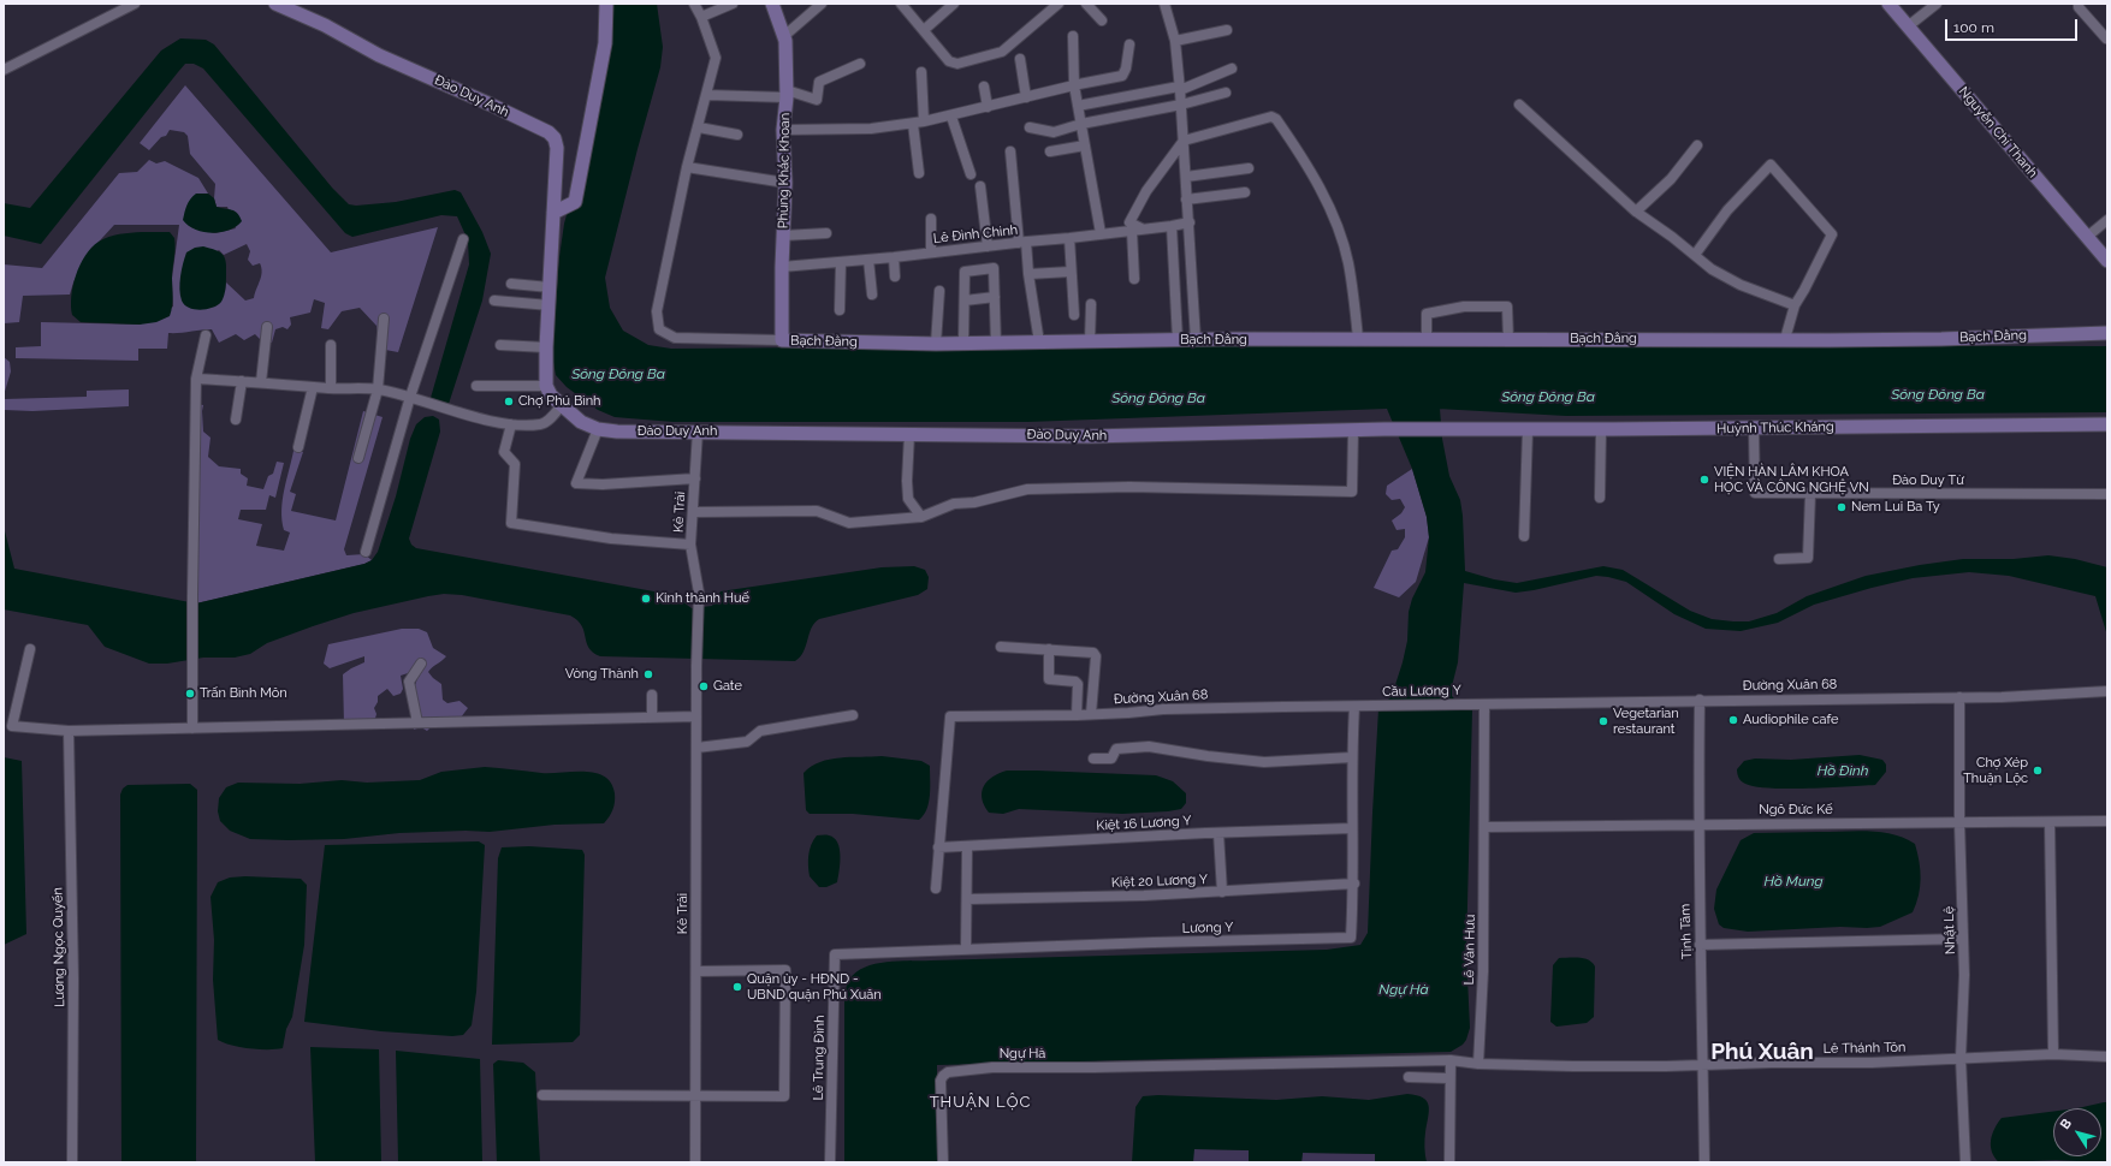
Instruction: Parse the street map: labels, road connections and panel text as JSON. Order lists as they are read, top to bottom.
{
  "streets": {
    "street": [
      "Đào Duy Anh",
      "Nguyễn Chí Thanh",
      "Phùng Khắc Khoan",
      "Lê Đình Chinh",
      "Bạch Đằng",
      "Huỳnh Thúc Kháng",
      "Đào Duy Từ",
      "Kẻ Trài",
      "Đường Xuân 68",
      "Cầu Lương Y",
      "Ngô Đức Kế",
      "Kiệt 16 Lương Y",
      "Kiệt 20 Lương Y",
      "Lương Y",
      "Nhật Lệ",
      "Tịnh Tâm",
      "Lương Ngọc Quyến",
      "Lê Văn Hưu",
      "Lê Thánh Tôn",
      "Ngự Hà",
      "Lê Trung Đình"
    ]
  },
  "crossings": [
    ["Đào Duy Anh", "Huỳnh Thúc Kháng"],
    ["Đào Duy Anh", "Kẻ Trài"],
    ["Phùng Khắc Khoan", "Lê Đình Chinh"],
    ["Phùng Khắc Khoan", "Bạch Đằng"],
    ["Huỳnh Thúc Kháng", "Đào Duy Từ"],
    ["Đường Xuân 68", "Cầu Lương Y"],
    ["Đường Xuân 68", "Kiệt 16 Lương Y"],
    ["Đường Xuân 68", "Lương Y"],
    ["Đường Xuân 68", "Nhật Lệ"],
    ["Đường Xuân 68", "Tịnh Tâm"],
    ["Đường Xuân 68", "Lê Văn Hưu"],
    ["Ngô Đức Kế", "Nhật Lệ"],
    ["Ngô Đức Kế", "Tịnh Tâm"],
    ["Ngô Đức Kế", "Lê Văn Hưu"],
    ["Kiệt 16 Lương Y", "Lương Y"],
    ["Kiệt 20 Lương Y", "Lương Y"],
    ["Lương Y", "Lê Trung Đình"],
    ["Nhật Lệ", "Lê Thánh Tôn"],
    ["Tịnh Tâm", "Lê Thánh Tôn"],
    ["Lê Văn Hưu", "Lê Thánh Tôn"]
  ],
  "districts": ["Phú Xuân", "THUẬN LỘC"],
  "water": [
    "Sông Đông Ba",
    "Hồ Đình",
    "Hồ Mung",
    "Ngự Hà"
  ],
  "places": [
    "Chợ Phú Bình",
    "VIỆN HÀN LÂM KHOA HỌC VÀ CÔNG NGHỆ VN",
    "Nem Lui Ba Ty",
    "Kinh thành Huế",
    "Vòng Thành",
    "Gate",
    "Trấn Bình Môn",
    "Audiophile cafe",
    "Vegetarian restaurant",
    "Chợ Xép Thuận Lộc",
    "Quận ủy - HĐND - UBND quận Phú Xuân"
  ],
  "scale_bar": "100 m",
  "north": "top left"
}
